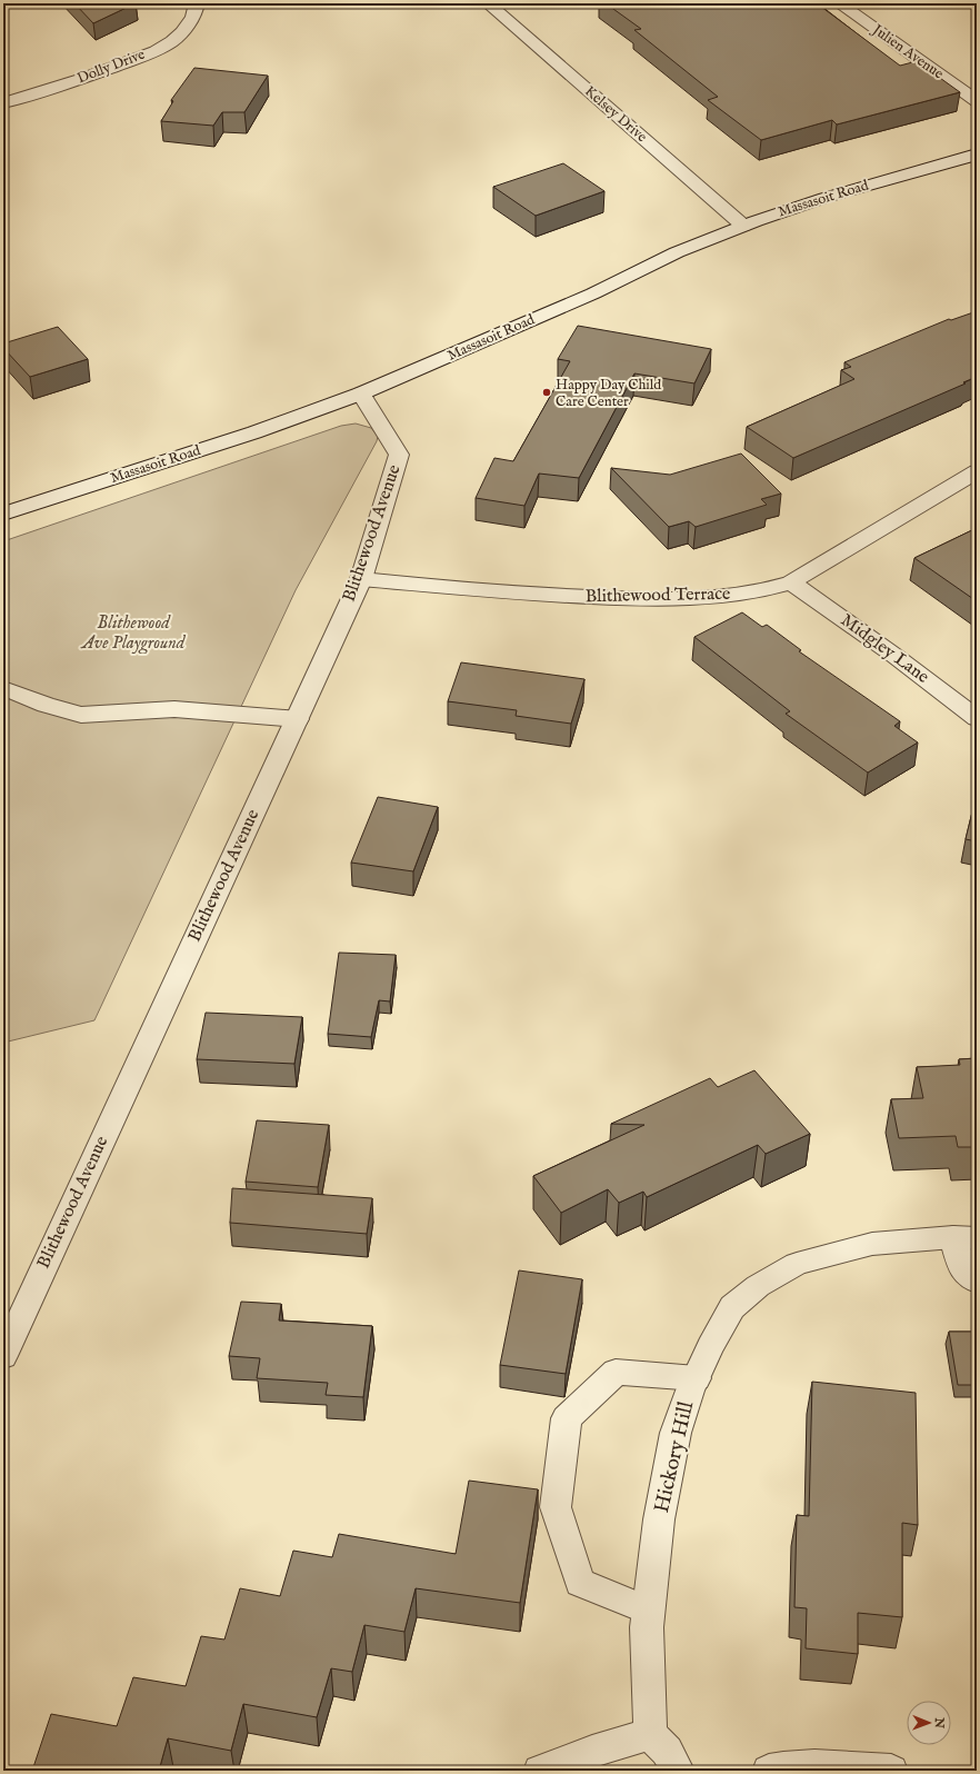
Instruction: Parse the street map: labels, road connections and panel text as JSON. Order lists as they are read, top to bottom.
{
  "streets": {
    "street": [
      "Julien Avenue",
      "Dolly Drive",
      "Kelsey Drive",
      "Massasoit Road",
      "Blithewood Avenue",
      "Blithewood Terrace",
      "Midgley Lane",
      "Hickory Hill"
    ]
  },
  "crossings": [
    ["Kelsey Drive", "Massasoit Road"],
    ["Massasoit Road", "Blithewood Avenue"],
    ["Blithewood Avenue", "Blithewood Terrace"],
    ["Blithewood Terrace", "Midgley Lane"]
  ],
  "parks": ["Blithewood Ave Playground"],
  "places": ["Happy Day Child Care Center"],
  "north": "right"
}
